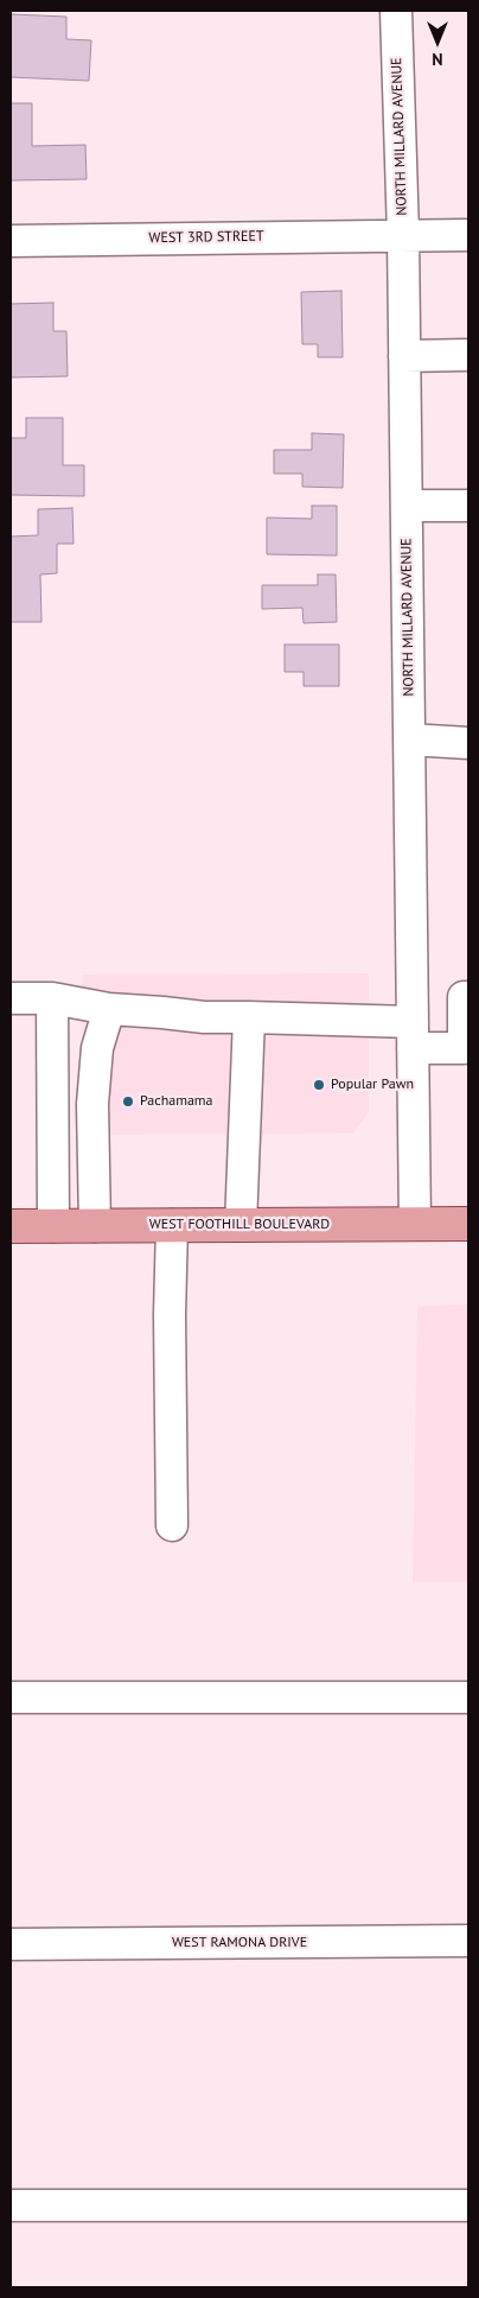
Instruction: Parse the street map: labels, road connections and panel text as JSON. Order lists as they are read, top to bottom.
{
  "streets": {
    "main road": ["WEST FOOTHILL BOULEVARD"],
    "street": ["NORTH MILLARD AVENUE", "WEST 3RD STREET", "WEST RAMONA DRIVE"]
  },
  "crossings": [
    ["NORTH MILLARD AVENUE", "WEST 3RD STREET"],
    ["NORTH MILLARD AVENUE", "WEST FOOTHILL BOULEVARD"]
  ],
  "places": ["Popular Pawn", "Pachamama"],
  "north": "bottom"
}
